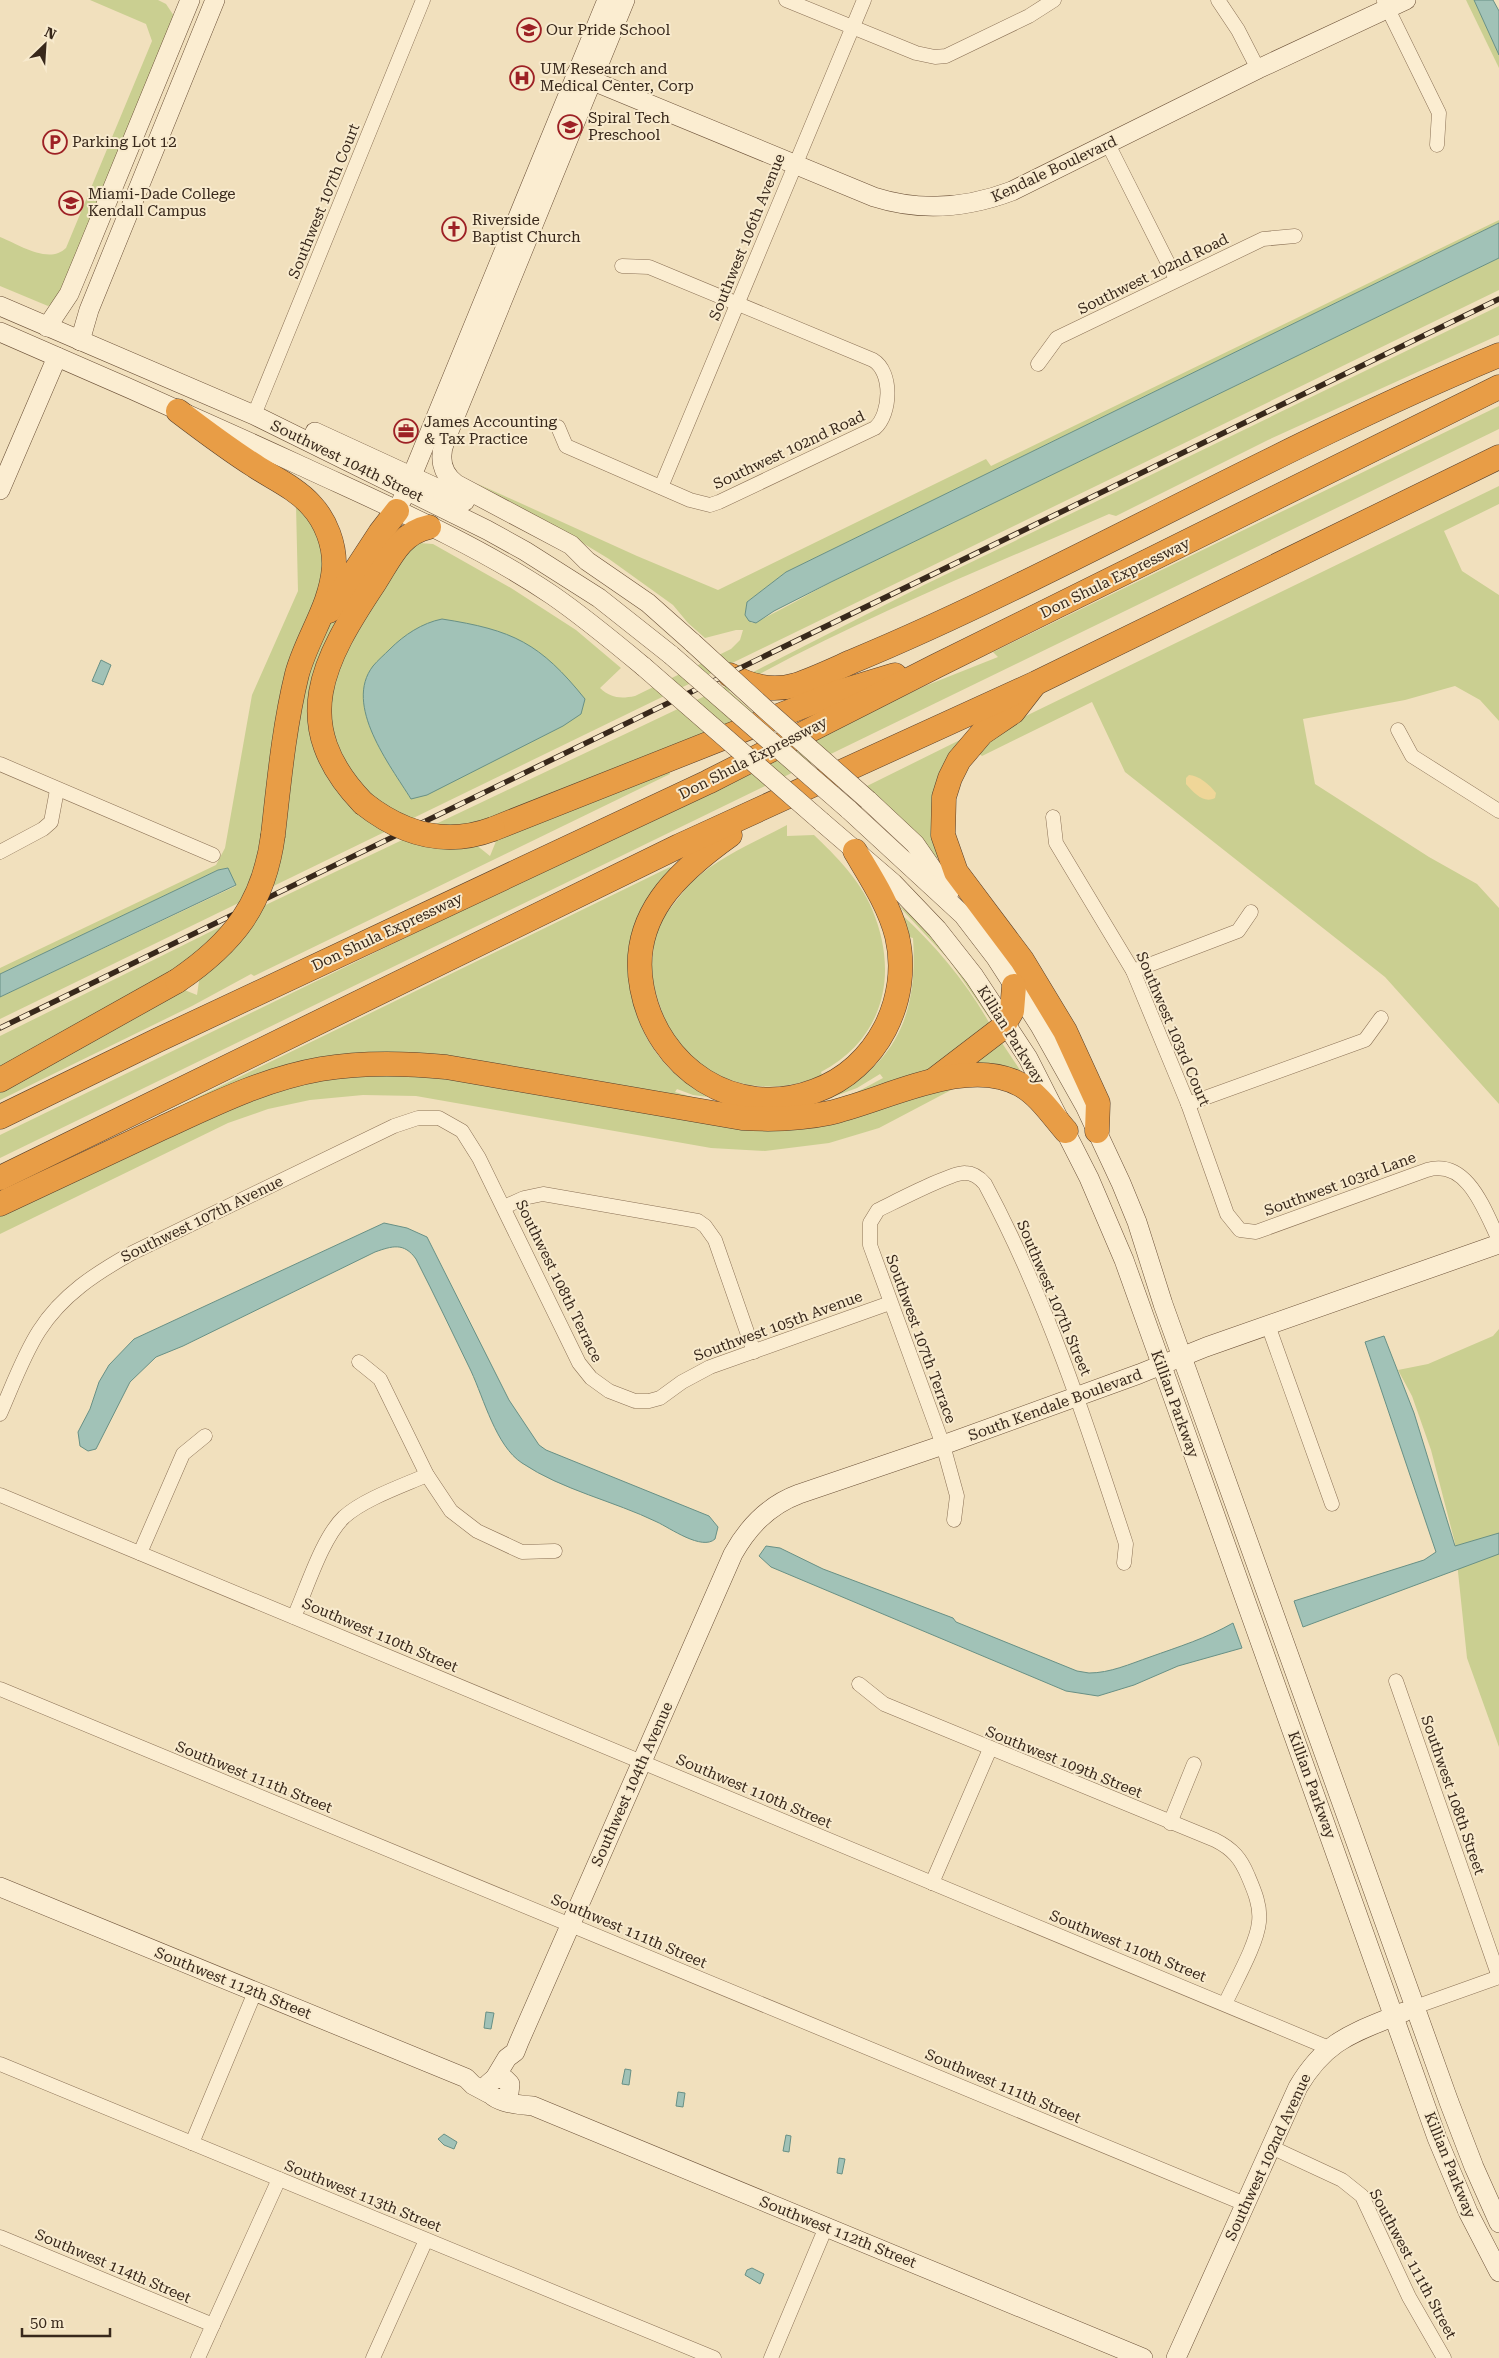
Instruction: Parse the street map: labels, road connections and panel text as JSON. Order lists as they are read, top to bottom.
{
  "streets": {
    "highway": ["Don Shula Expressway"],
    "main road": [
      "Kendale Boulevard",
      "Southwest 104th Street",
      "Killian Parkway",
      "South Kendale Boulevard",
      "Southwest 104th Avenue",
      "Southwest 112th Street",
      "Southwest 102nd Avenue"
    ],
    "street": [
      "Southwest 107th Court",
      "Southwest 106th Avenue",
      "Southwest 102nd Road",
      "Southwest 103rd Court",
      "Southwest 103rd Lane",
      "Southwest 107th Avenue",
      "Southwest 108th Terrace",
      "Southwest 107th Street",
      "Southwest 105th Avenue",
      "Southwest 107th Terrace",
      "Southwest 110th Street",
      "Southwest 109th Street",
      "Southwest 111th Street",
      "Southwest 108th Street",
      "Southwest 113th Street",
      "Southwest 114th Street"
    ]
  },
  "crossings": [
    ["Kendale Boulevard", "Southwest 106th Avenue"],
    ["Southwest 107th Court", "Southwest 104th Street"],
    ["Southwest 106th Avenue", "Southwest 102nd Road"],
    ["Southwest 104th Street", "Killian Parkway"],
    ["Southwest 103rd Court", "Southwest 103rd Lane"],
    ["Killian Parkway", "South Kendale Boulevard"],
    ["Killian Parkway", "Southwest 102nd Avenue"],
    ["Southwest 103rd Lane", "South Kendale Boulevard"],
    ["Southwest 107th Avenue", "Southwest 108th Terrace"],
    ["Southwest 108th Terrace", "Southwest 105th Avenue"],
    ["Southwest 107th Street", "Southwest 107th Terrace"],
    ["Southwest 107th Street", "South Kendale Boulevard"],
    ["Southwest 105th Avenue", "Southwest 107th Terrace"],
    ["Southwest 107th Terrace", "South Kendale Boulevard"],
    ["South Kendale Boulevard", "Southwest 104th Avenue"],
    ["Southwest 110th Street", "Southwest 109th Street"],
    ["Southwest 110th Street", "Southwest 104th Avenue"],
    ["Southwest 110th Street", "Southwest 102nd Avenue"],
    ["Southwest 111th Street", "Southwest 104th Avenue"],
    ["Southwest 111th Street", "Southwest 102nd Avenue"],
    ["Southwest 104th Avenue", "Southwest 112th Street"],
    ["Southwest 108th Street", "Southwest 102nd Avenue"]
  ],
  "places": {
    "school or university": ["Our Pride School", "Spiral Tech Preschool", "Miami-Dade College Kendall Campus"],
    "hospital": ["UM Research and Medical Center, Corp"],
    "parking": ["Parking Lot 12"],
    "church": ["Riverside Baptist Church"],
    "office": ["James Accounting & Tax Practice"]
  },
  "scale_bar": "50 m",
  "north": "top right"
}
